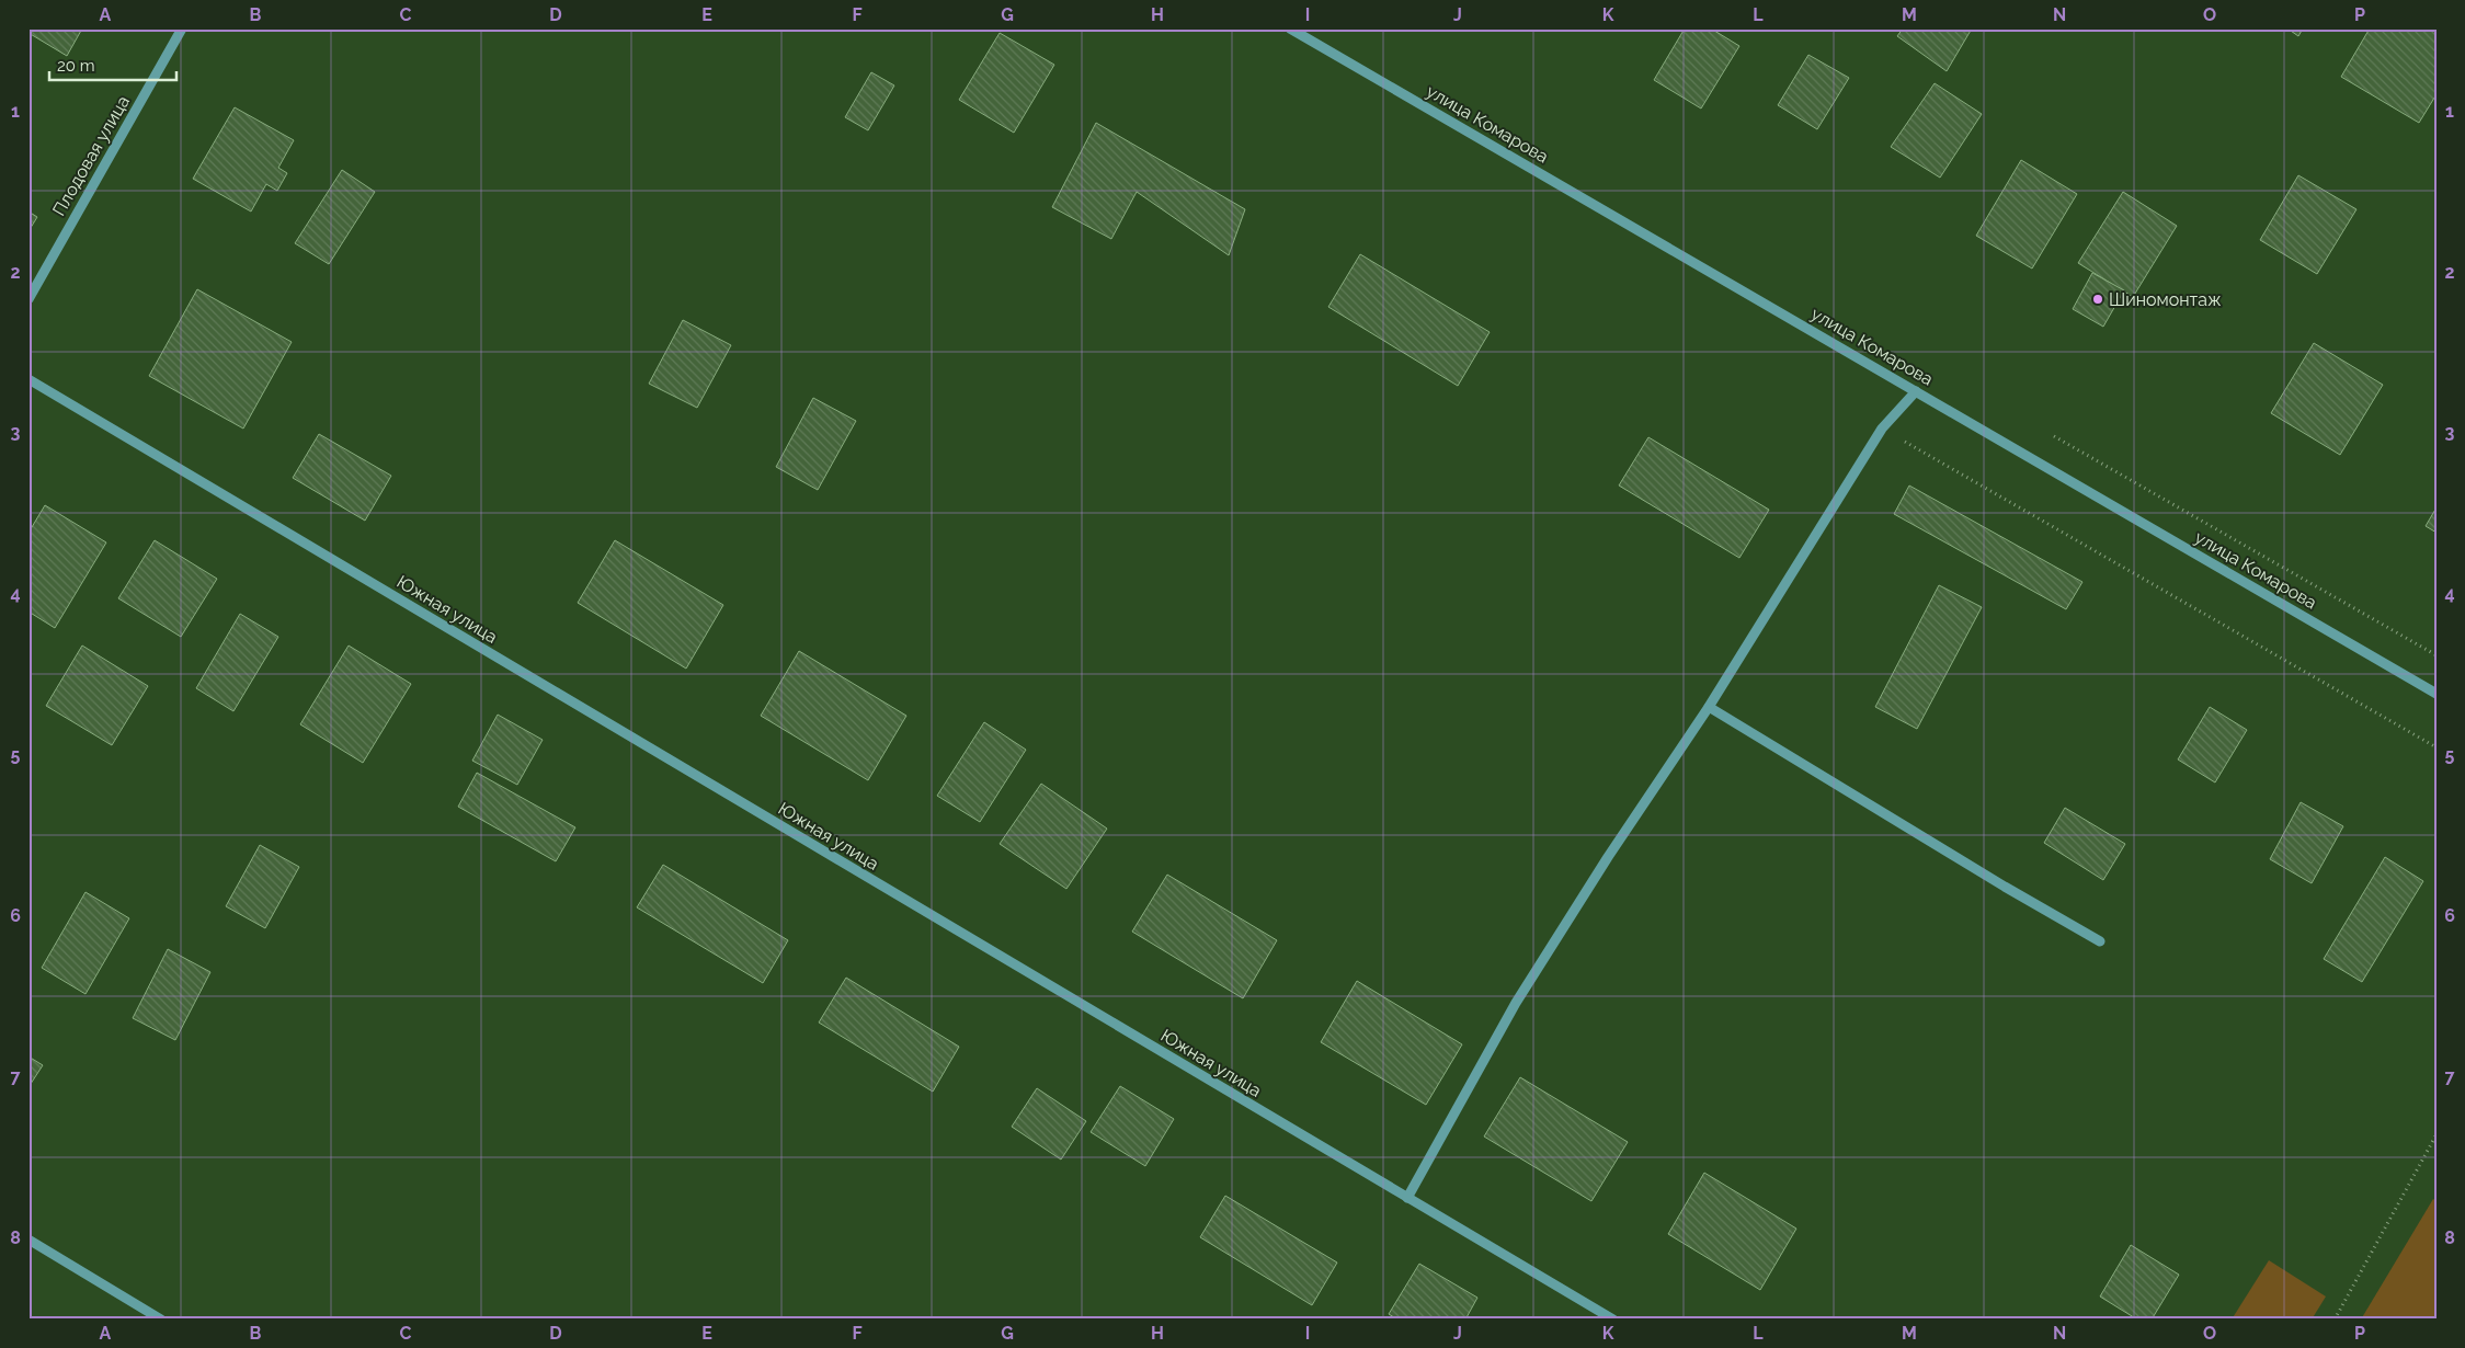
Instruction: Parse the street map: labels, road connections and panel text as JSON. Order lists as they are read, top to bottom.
{
  "streets": {
    "street": ["улица Комарова", "Плодовая улица", "Южная улица"]
  },
  "places": ["Шиномонтаж"],
  "scale_bar": "20 m",
  "grid": {
    "columns": [
      "A",
      "B",
      "C",
      "D",
      "E",
      "F",
      "G",
      "H",
      "I",
      "J",
      "K",
      "L",
      "M",
      "N",
      "O",
      "P"
    ],
    "rows": [
      "1",
      "2",
      "3",
      "4",
      "5",
      "6",
      "7",
      "8"
    ]
  }
}
